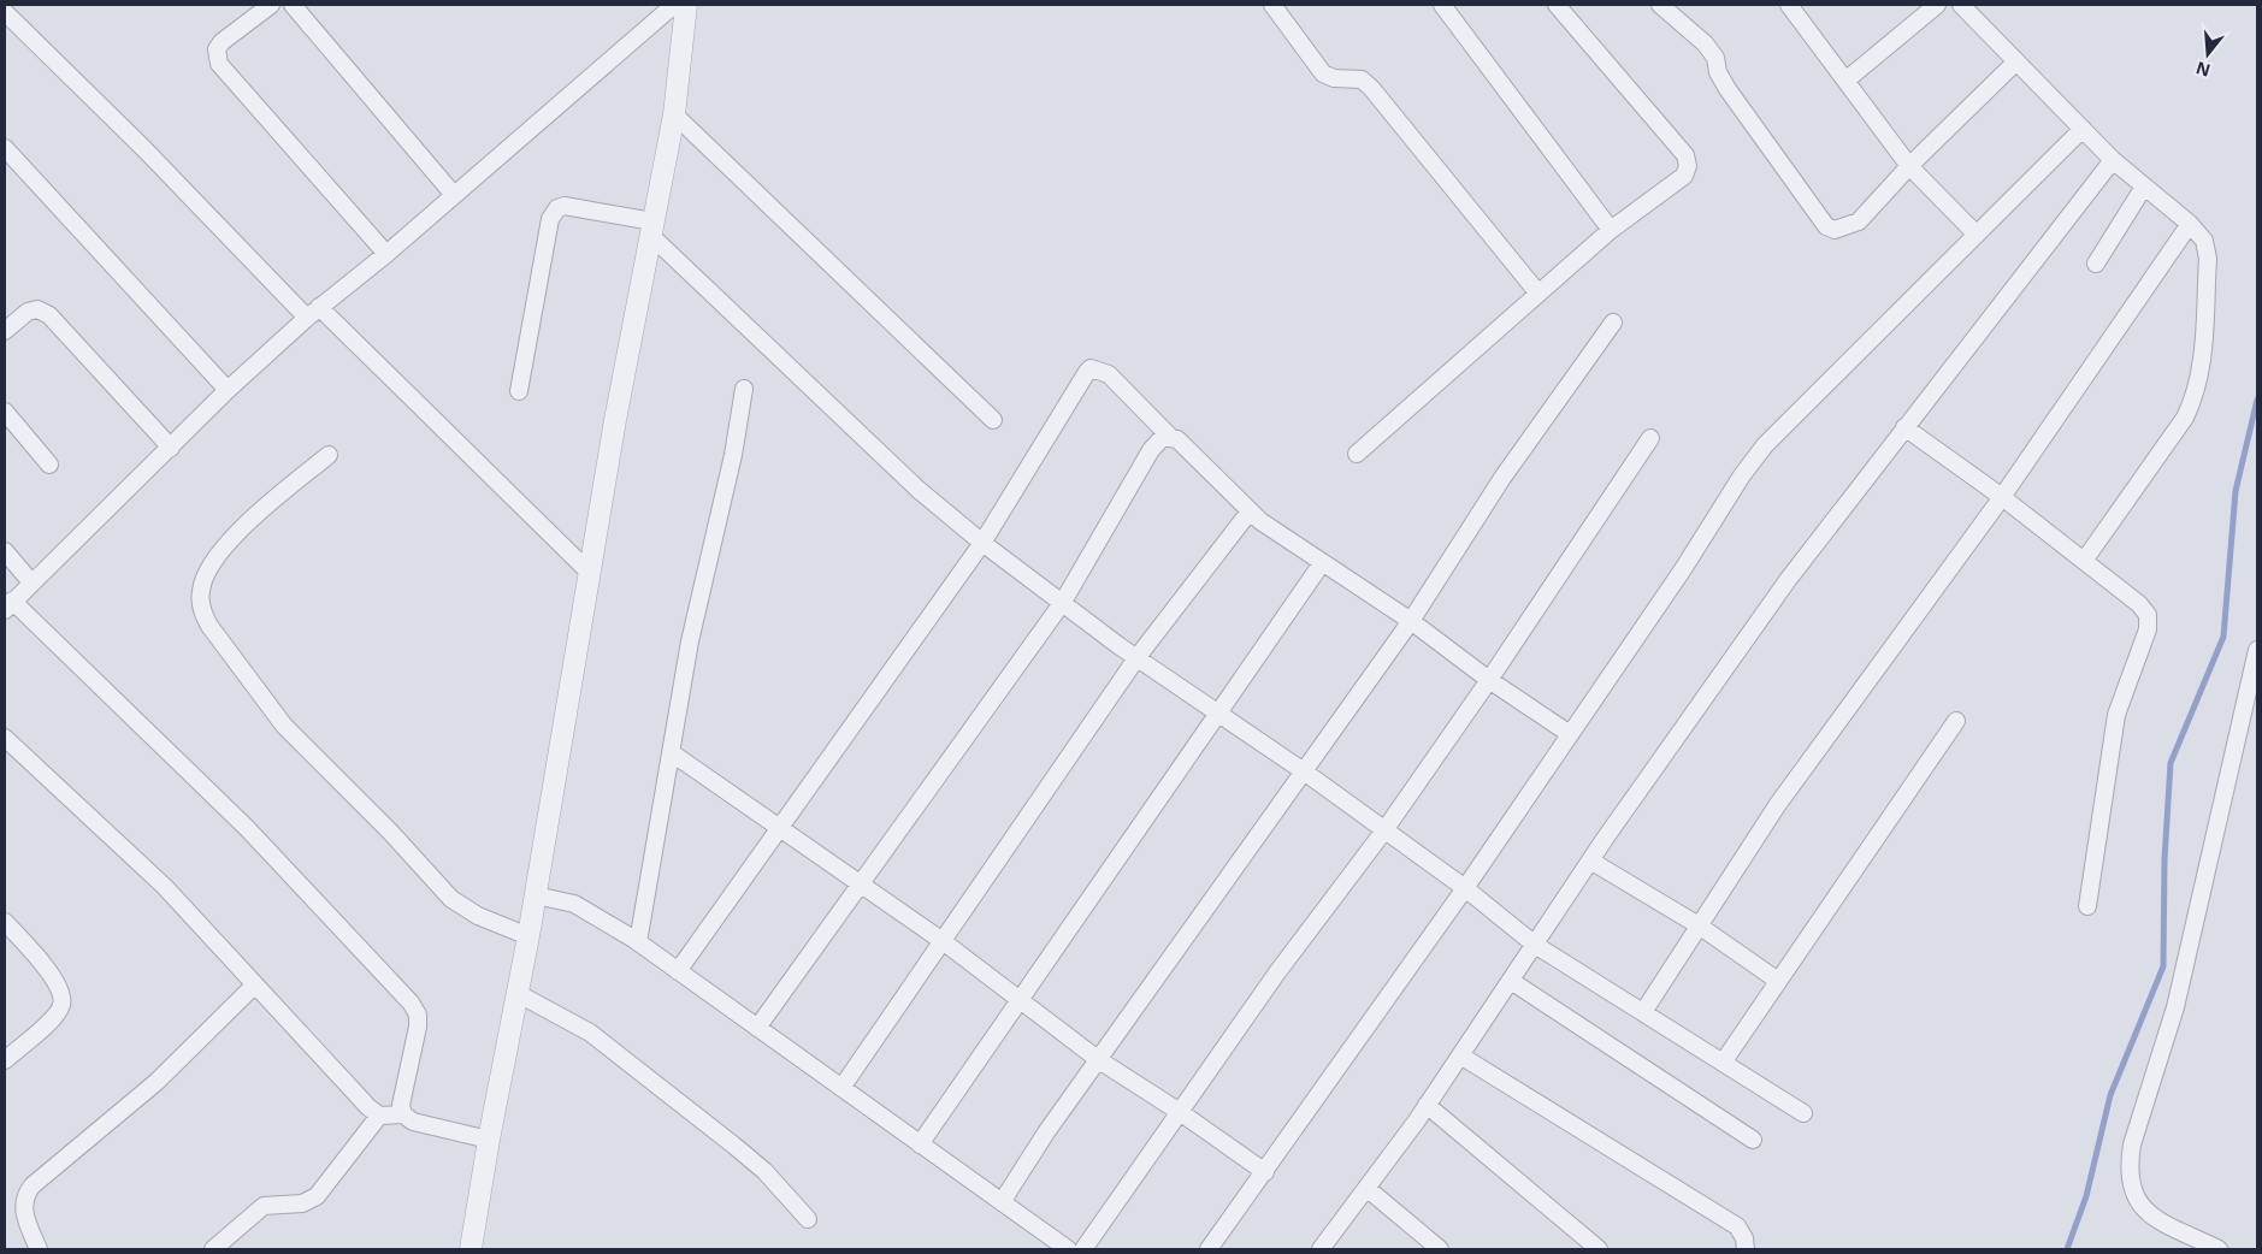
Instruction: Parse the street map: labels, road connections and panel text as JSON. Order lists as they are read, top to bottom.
{
  "north": "bottom"
}
